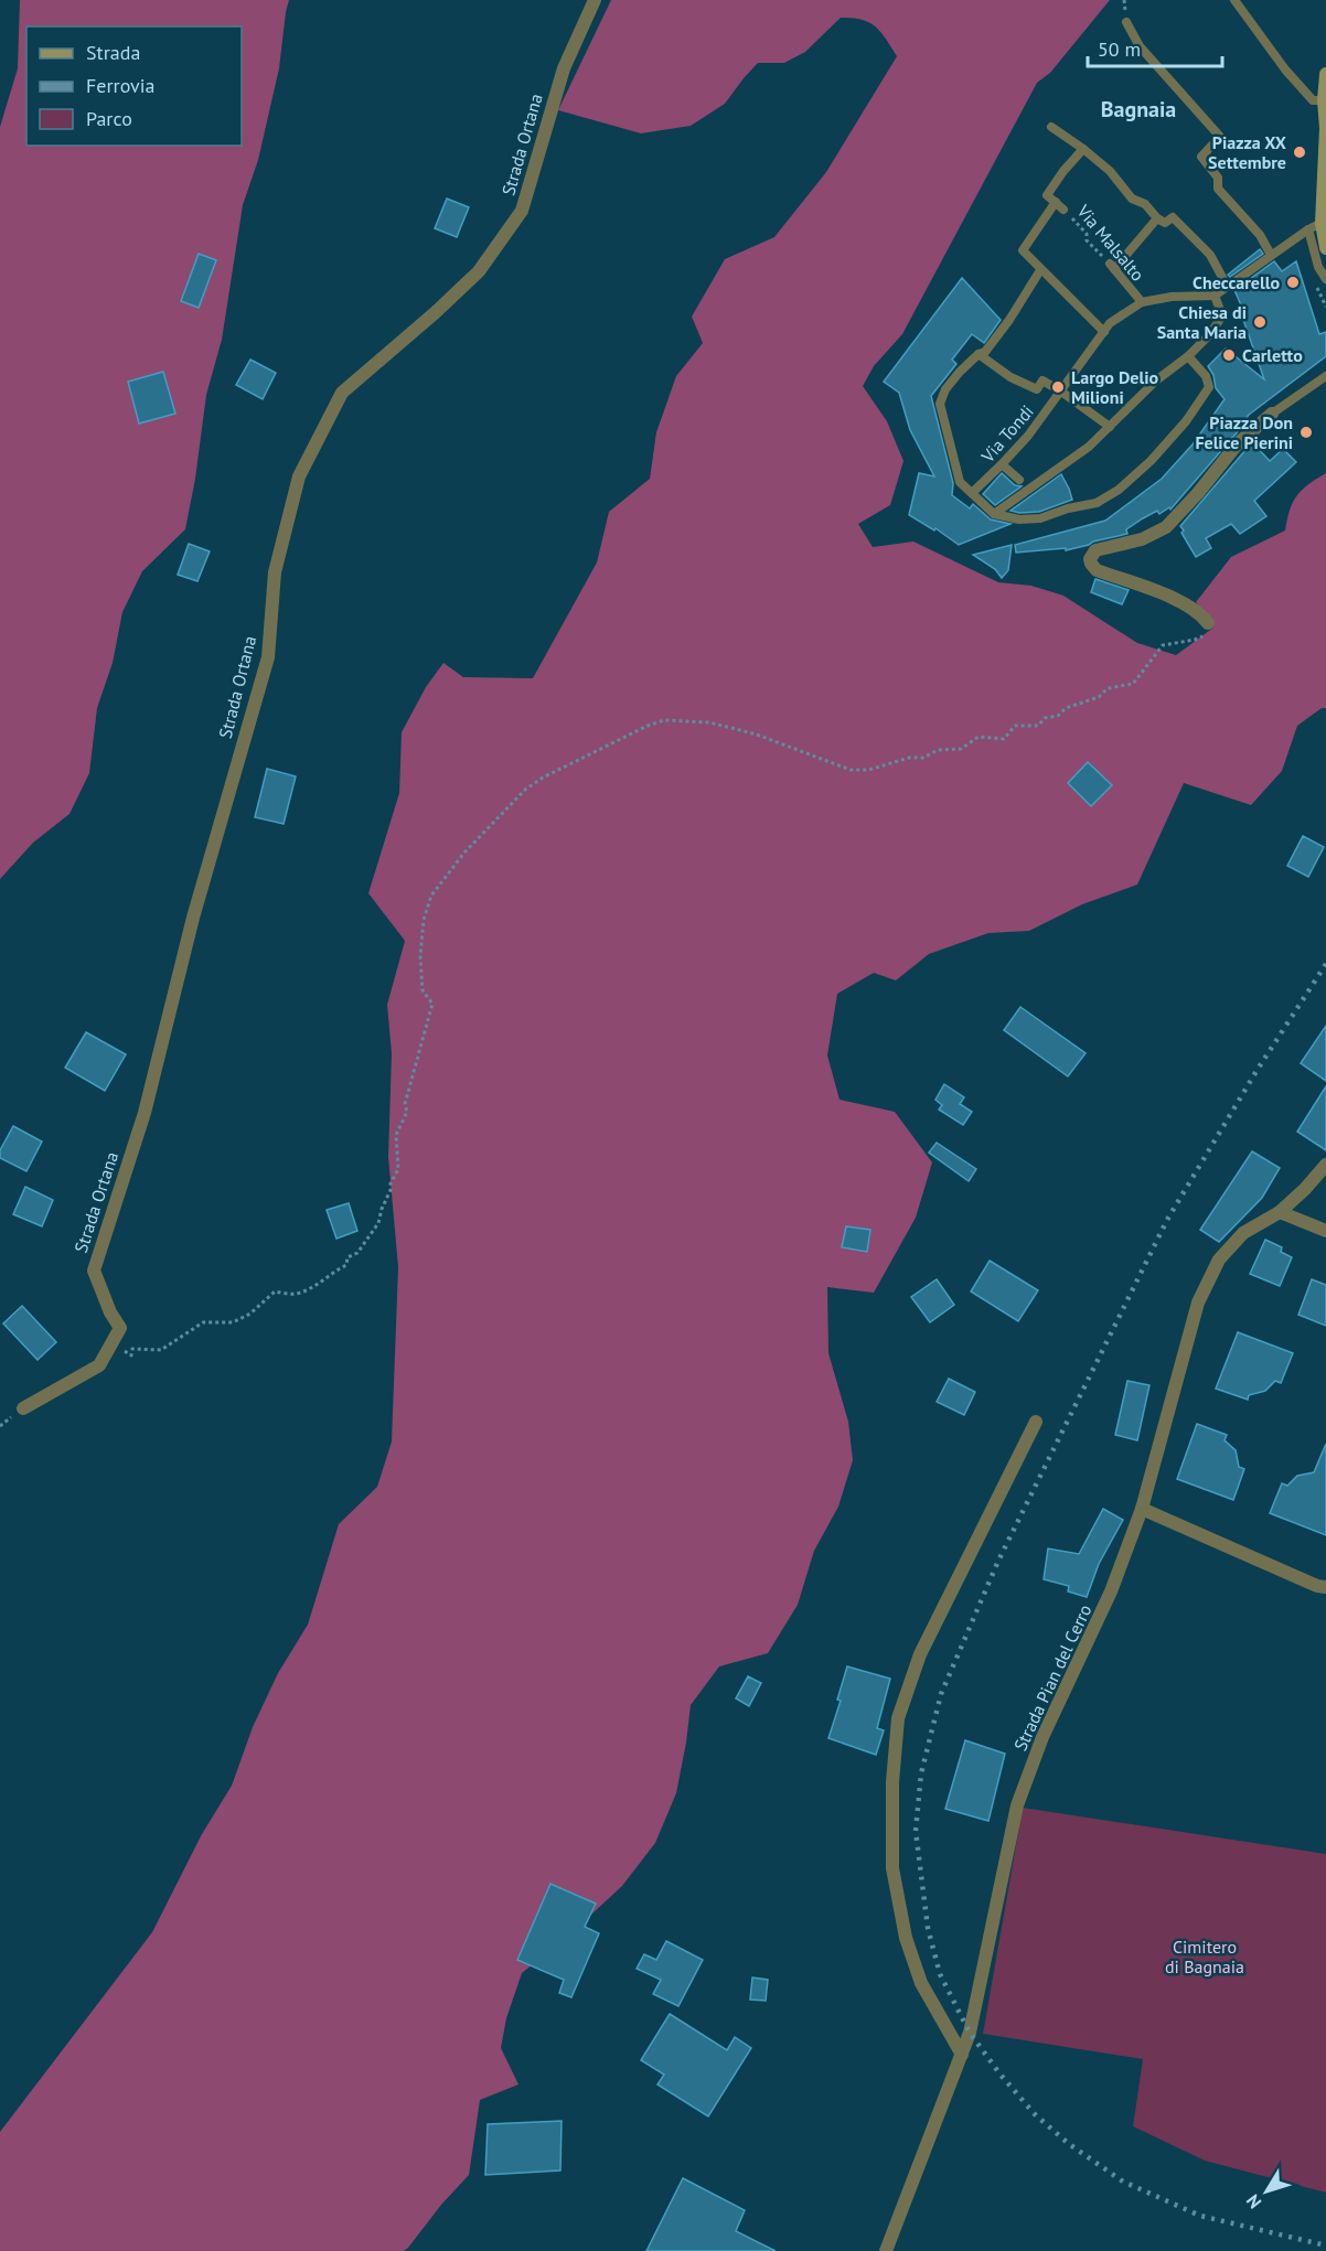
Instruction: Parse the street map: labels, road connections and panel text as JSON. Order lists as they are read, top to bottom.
{
  "streets": {
    "street": ["Strada Ortana", "Strada Pian del Cerro"],
    "lane": ["Via Malsalto", "Via Tondi"]
  },
  "crossings": [
    ["Via Malsalto", "Via Tondi"]
  ],
  "districts": ["Bagnaia"],
  "parks": ["Cimitero di Bagnaia"],
  "places": [
    "Piazza XX Settembre",
    "Checcarello",
    "Chiesa di Santa Maria",
    "Carletto",
    "Largo Delio Milioni",
    "Piazza Don Felice Pierini"
  ],
  "legend": ["Strada", "Ferrovia", "Parco"],
  "scale_bar": "50 m",
  "north": "bottom left"
}
